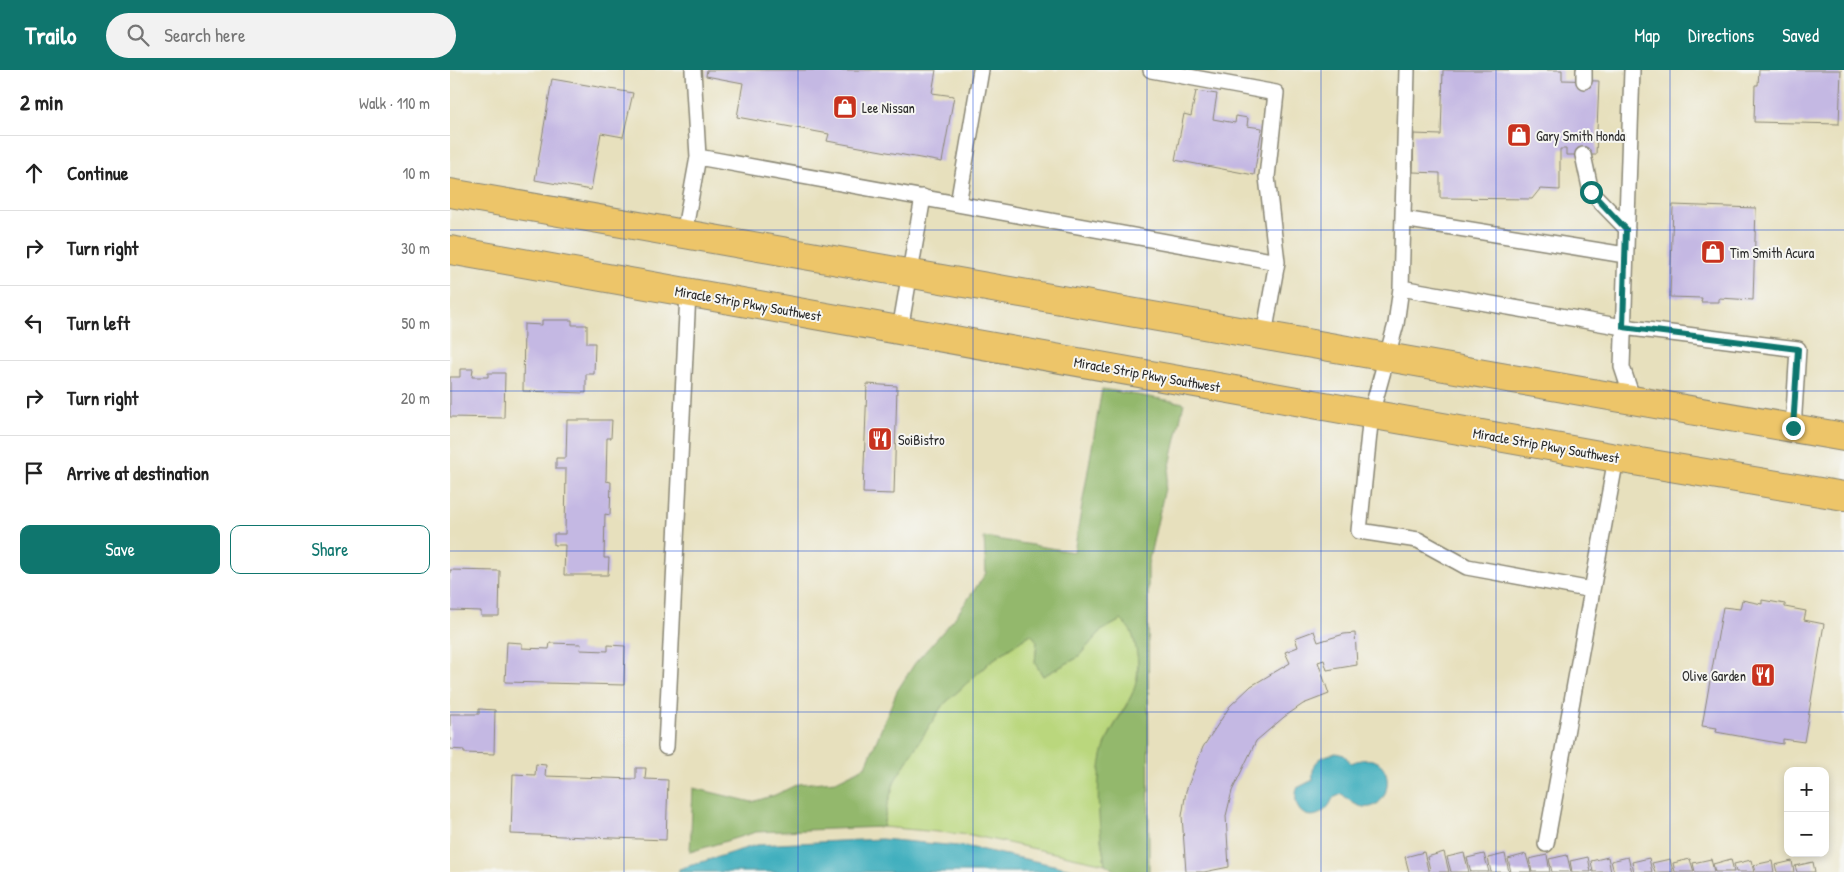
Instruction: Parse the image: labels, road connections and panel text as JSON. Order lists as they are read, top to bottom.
{
  "streets": {
    "highway": ["Miracle Strip Pkwy Southwest"]
  },
  "places": {
    "shop": ["Lee Nissan", "Gary Smith Honda", "Tim Smith Acura"],
    "restaurant": ["SoiBistro", "Olive Garden"]
  },
  "page": {
    "header": "Trailo",
    "search": "Search here",
    "nav": ["Map", "Directions", "Saved"],
    "heading": ["2 min", "Walk · 110 m"],
    "list": [
      ["Continue", "10 m"],
      ["Turn right", "30 m"],
      ["Turn left", "50 m"],
      ["Turn right", "20 m"],
      "Arrive at destination"
    ],
    "buttons": ["Save", "Share"],
    "map_buttons": ["+", "−"]
  }
}
